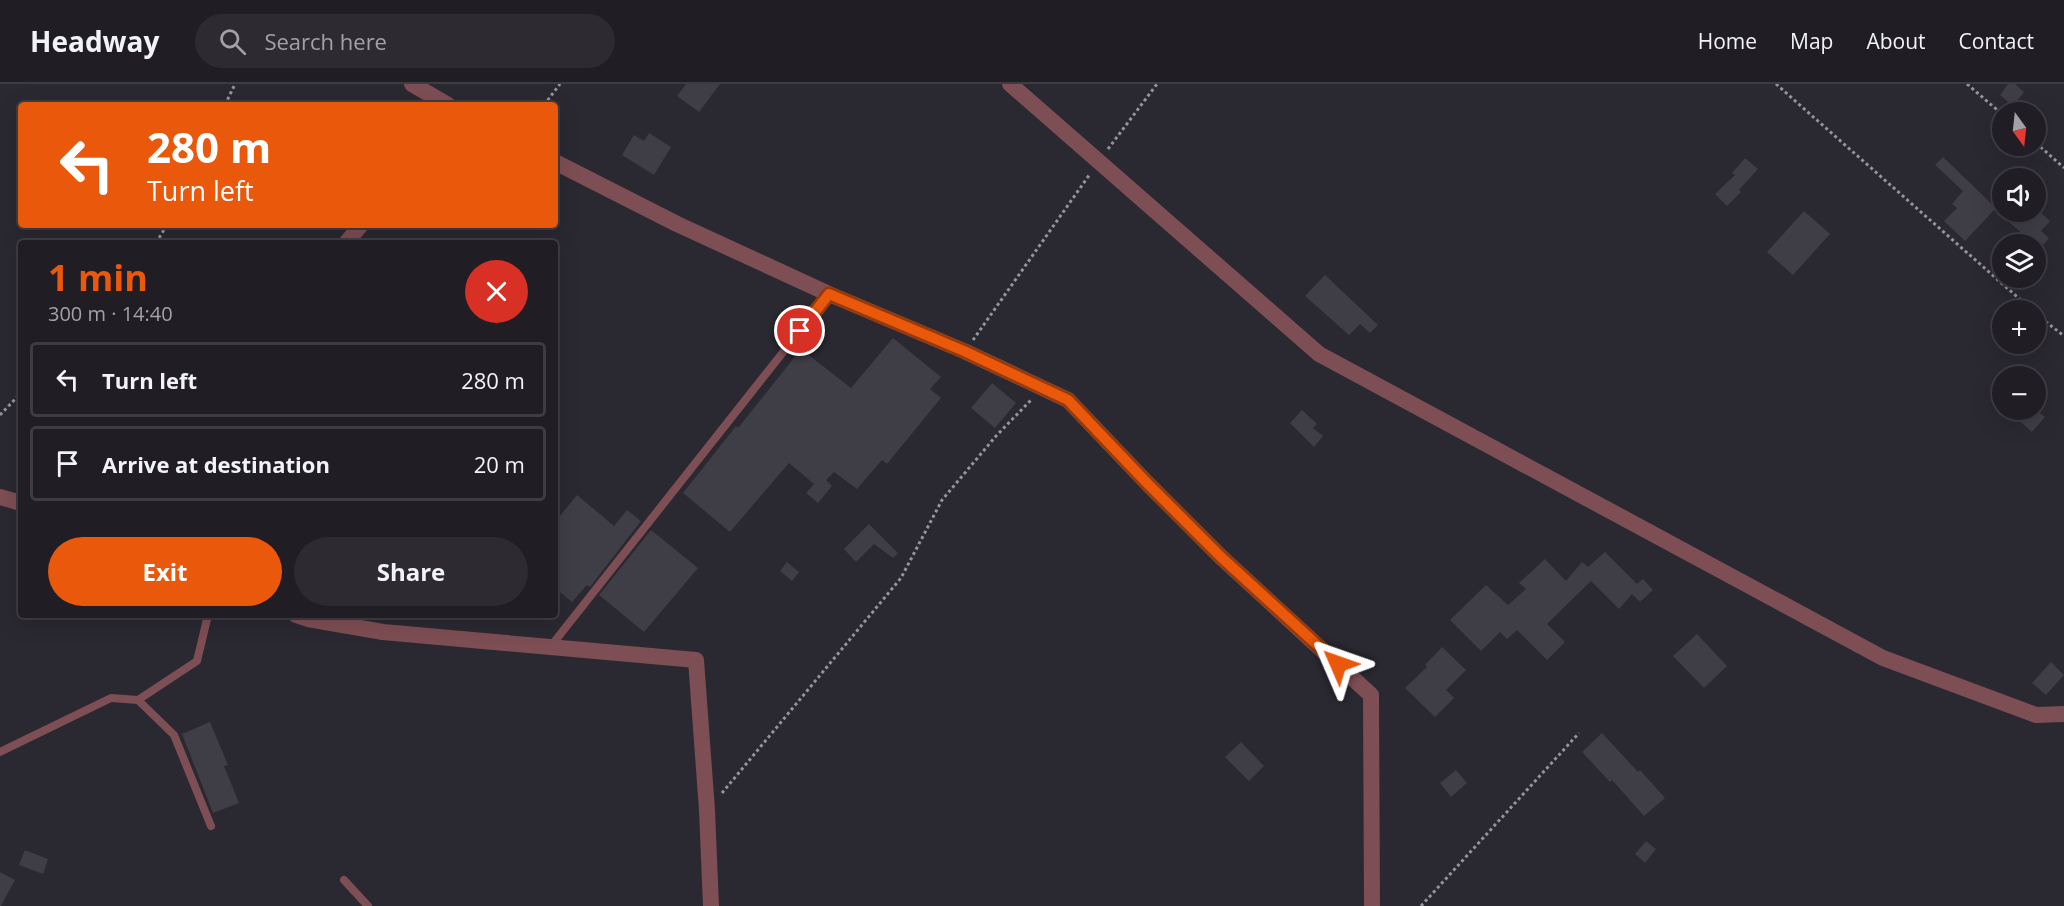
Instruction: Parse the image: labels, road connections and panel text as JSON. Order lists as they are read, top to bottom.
{
  "north": "bottom",
  "page": {
    "header": "Headway",
    "search": "Search here",
    "nav": [
      "Home",
      "Map",
      "About",
      "Contact"
    ],
    "map_buttons": ["+", "−"],
    "turn": ["280 m", "Turn left"],
    "heading": ["1 min", "300 m · 14:40"],
    "list": [
      {
        "name": "Turn left",
        "value": "280 m"
      },
      {
        "name": "Arrive at destination",
        "value": "20 m"
      }
    ],
    "buttons": ["Exit", "Share"]
  }
}
